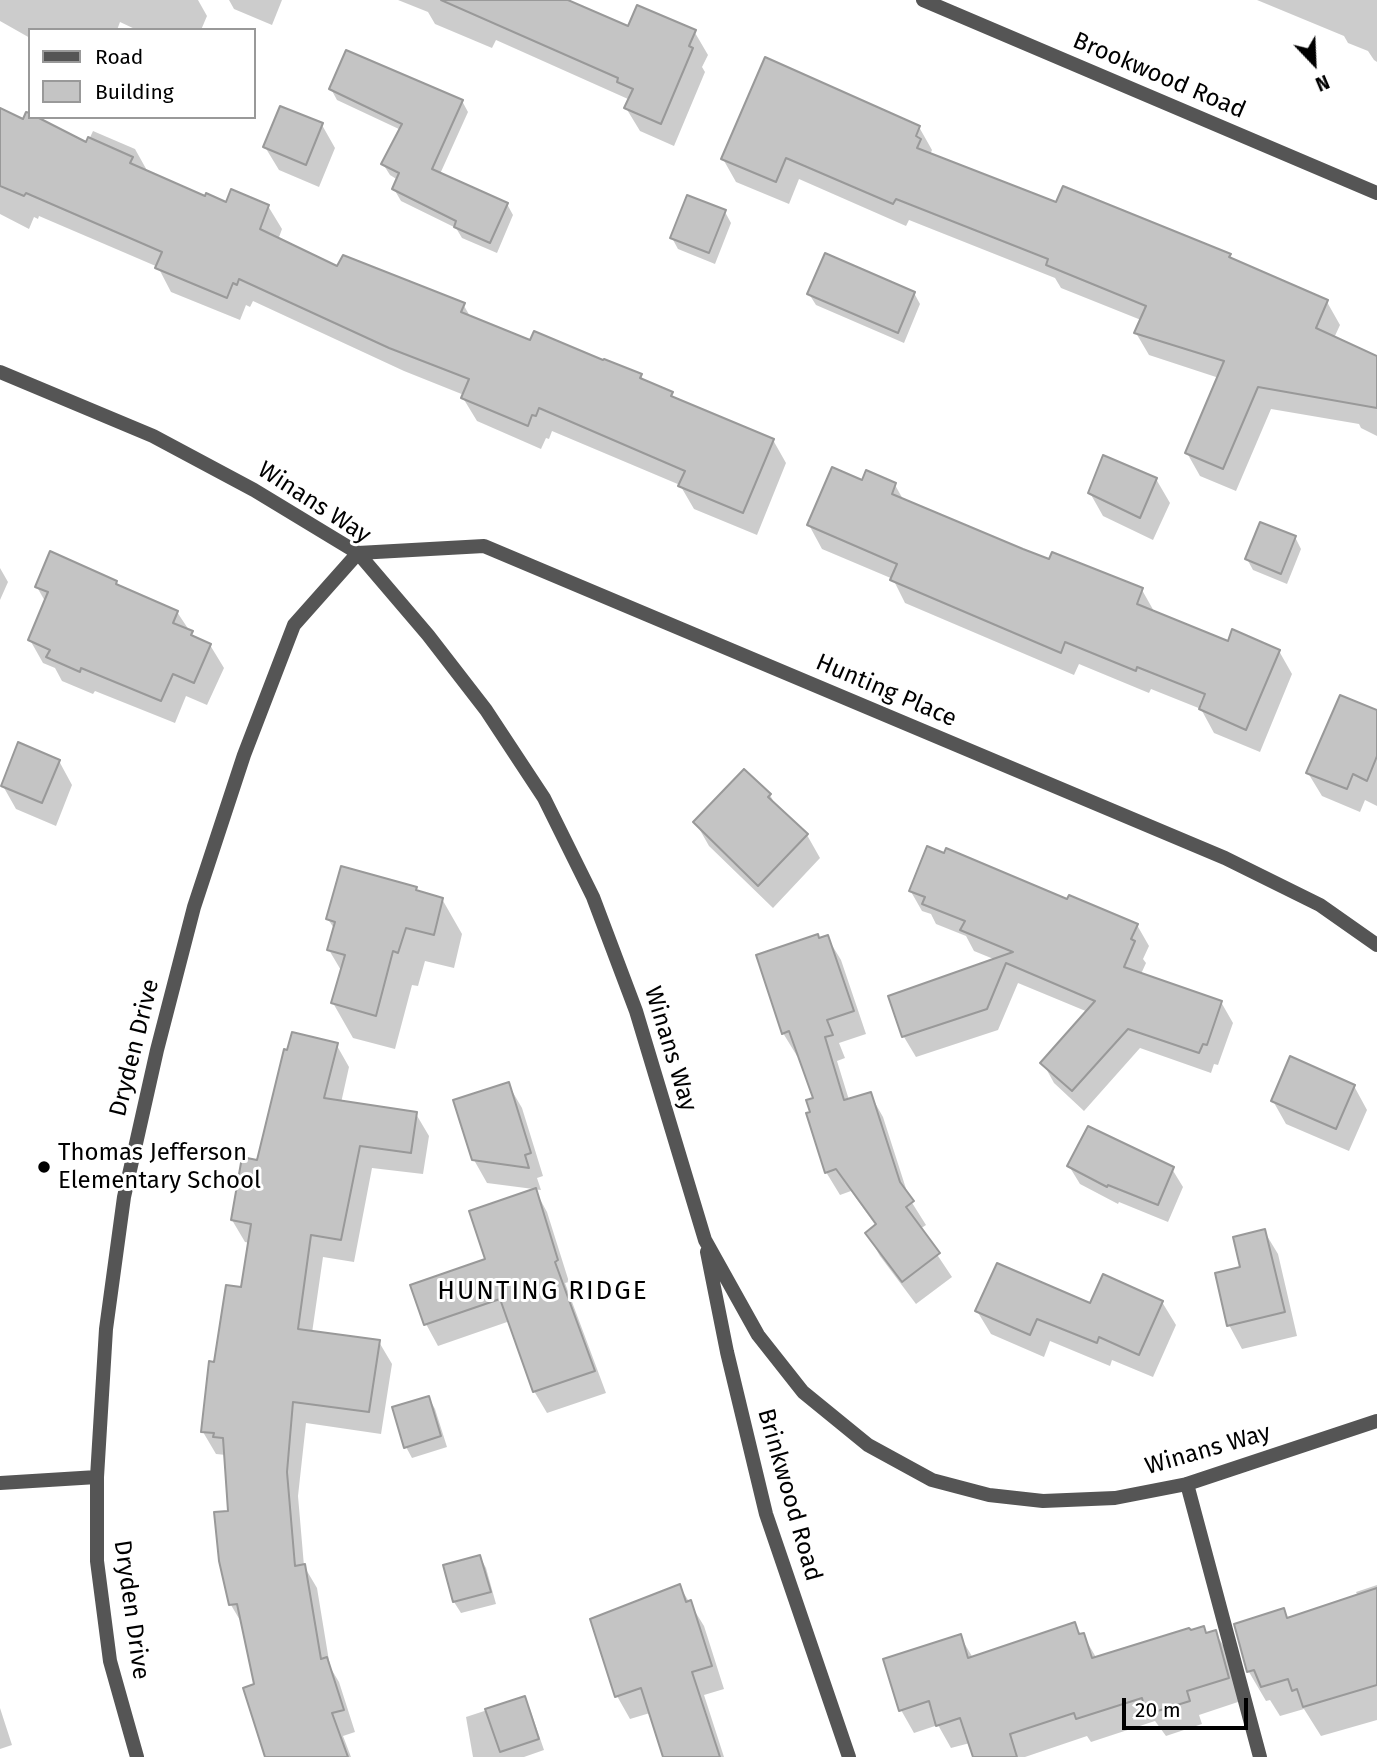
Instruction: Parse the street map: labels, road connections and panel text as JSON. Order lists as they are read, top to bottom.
{
  "streets": {
    "street": [
      "Brookwood Road",
      "Winans Way",
      "Hunting Place",
      "Dryden Drive",
      "Brinkwood Road"
    ]
  },
  "crossings": [
    ["Winans Way", "Hunting Place"],
    ["Winans Way", "Dryden Drive"],
    ["Winans Way", "Brinkwood Road"],
    ["Hunting Place", "Dryden Drive"]
  ],
  "districts": ["HUNTING RIDGE"],
  "places": ["Thomas Jefferson Elementary School"],
  "legend": ["Road", "Building"],
  "scale_bar": "20 m",
  "north": "bottom right"
}
